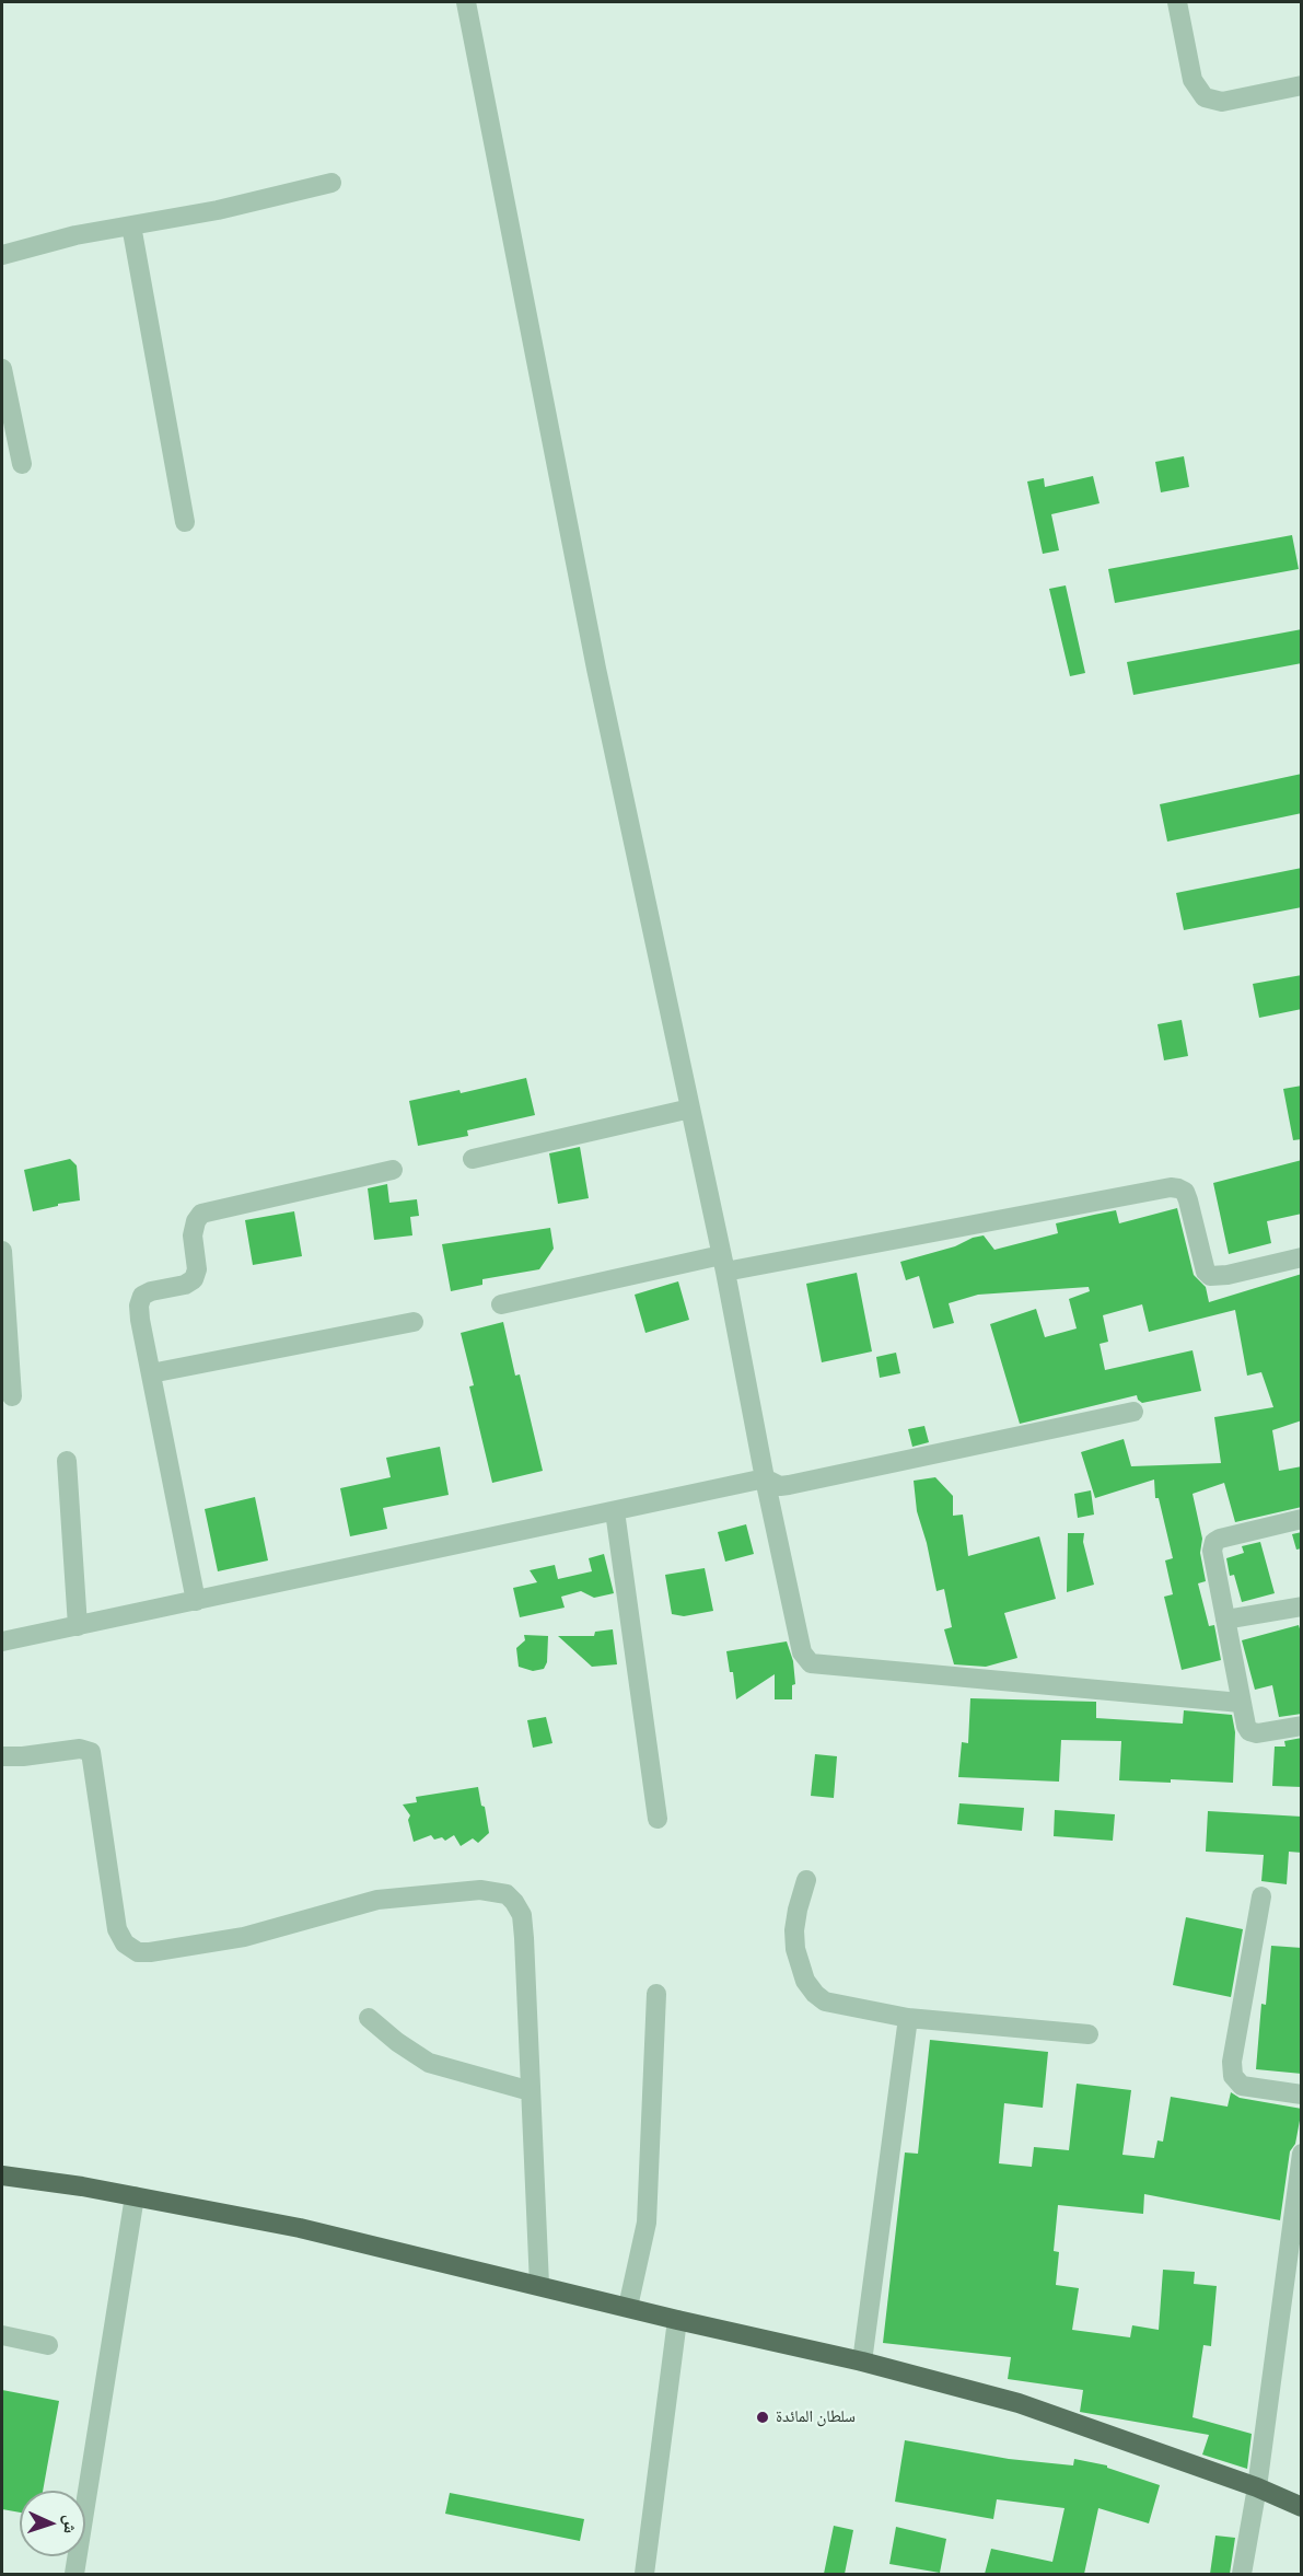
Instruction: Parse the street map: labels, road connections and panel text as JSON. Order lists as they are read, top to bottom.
{
  "places": ["سلطان المائدة"],
  "north": "right"
}
